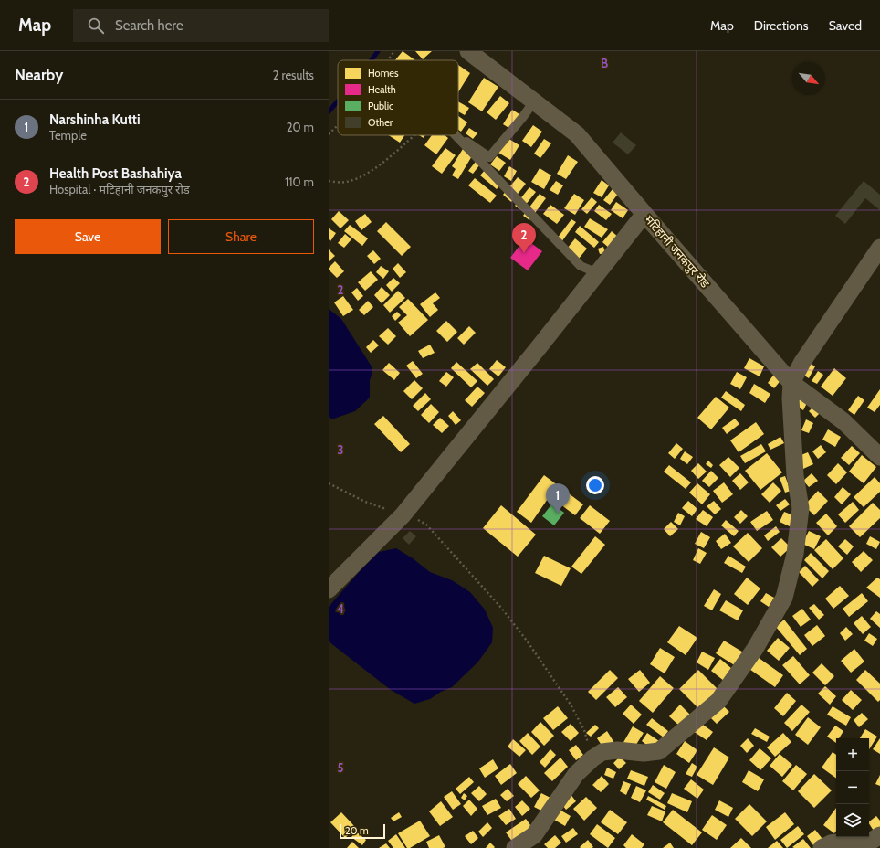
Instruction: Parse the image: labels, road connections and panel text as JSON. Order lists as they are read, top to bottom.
{
  "streets": {
    "street": ["मटिहानी जनकपुर रोड"]
  },
  "legend": [
    "Homes",
    "Health",
    "Public",
    "Other"
  ],
  "scale_bar": "20 m",
  "north": "bottom right",
  "page": {
    "header": "Map",
    "search": "Search here",
    "nav": ["Map", "Directions", "Saved"],
    "heading": ["Nearby", "2 results"],
    "list": [
      {
        "mark": "1",
        "name": "Narshinha Kutti",
        "note": "Temple",
        "value": "20 m"
      },
      {
        "mark": "2",
        "name": "Health Post Bashahiya",
        "note": "Hospital · मटिहानी जनकपुर रोड",
        "value": "110 m"
      }
    ],
    "buttons": ["Save", "Share"],
    "pins": ["2", "1"],
    "map_buttons": ["+", "−"],
    "scale": "20 m"
  },
  "grid": {
    "columns": ["B"],
    "rows": [
      "2",
      "3",
      "4",
      "5"
    ]
  }
}
